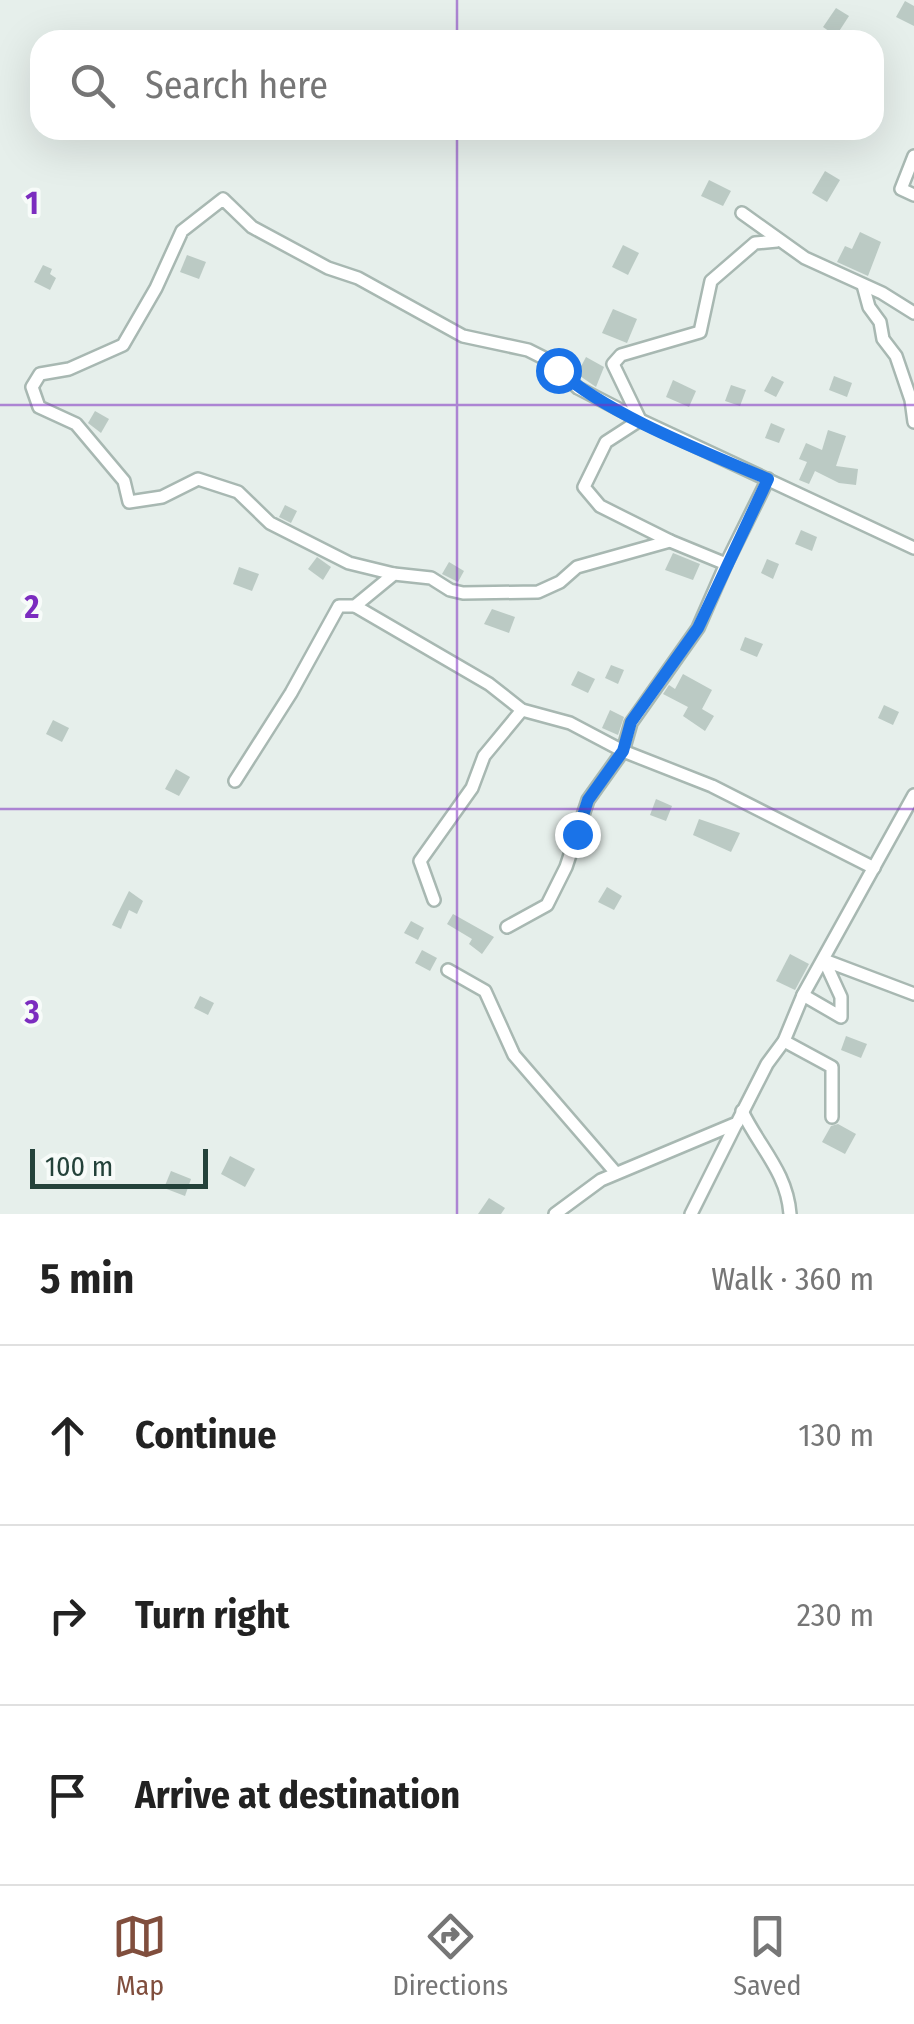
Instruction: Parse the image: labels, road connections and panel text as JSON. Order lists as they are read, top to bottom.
{
  "scale_bar": "100 m",
  "page": {
    "search": "Search here",
    "scale": "100 m",
    "heading": ["5 min", "Walk · 360 m"],
    "list": [
      ["Continue", "130 m"],
      ["Turn right", "230 m"],
      "Arrive at destination"
    ],
    "nav": ["Map", "Directions", "Saved"]
  },
  "grid": {
    "rows": ["1", "2", "3"]
  }
}
